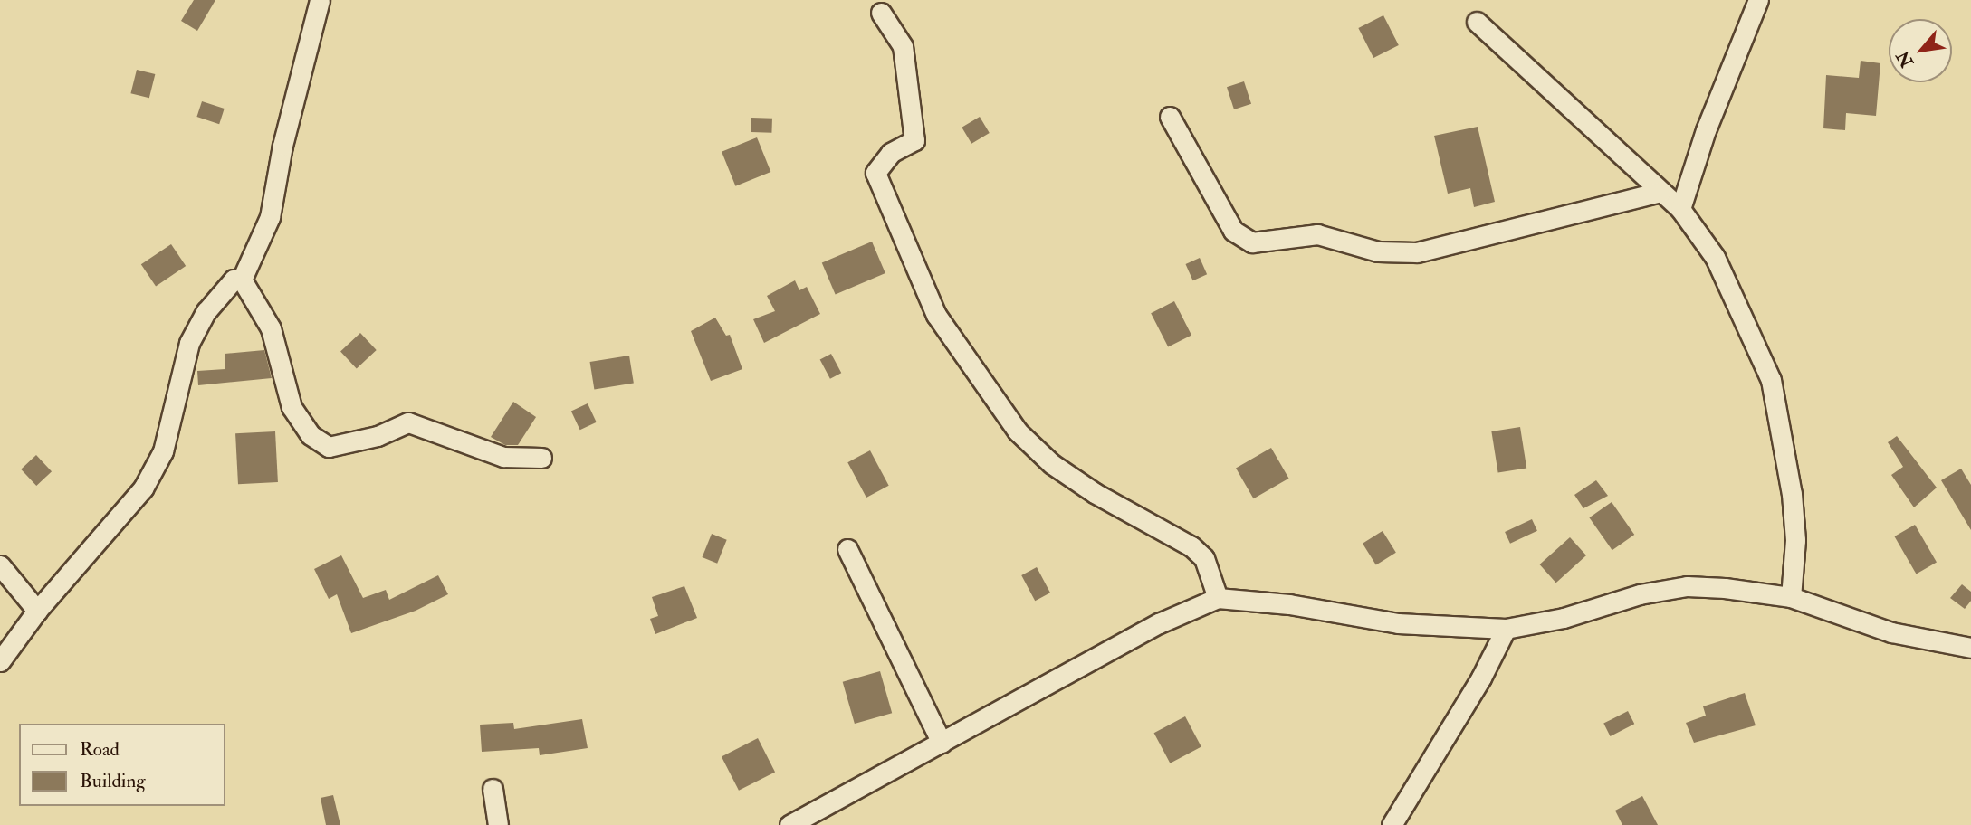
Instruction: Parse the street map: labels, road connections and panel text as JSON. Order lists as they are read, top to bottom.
{
  "legend": ["Road", "Building"],
  "north": "bottom left"
}
